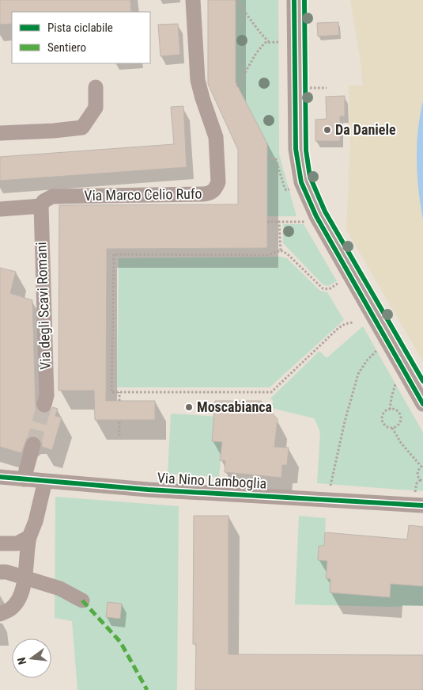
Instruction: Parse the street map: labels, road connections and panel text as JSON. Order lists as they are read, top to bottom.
{
  "streets": {
    "street": ["Via Marco Celio Rufo", "Via degli Scavi Romani", "Via Nino Lamboglia"]
  },
  "crossings": [
    ["Via Marco Celio Rufo", "Via degli Scavi Romani"]
  ],
  "places": ["Da Daniele", "Moscabianca"],
  "legend": ["Pista ciclabile", "Sentiero"],
  "north": "left"
}
